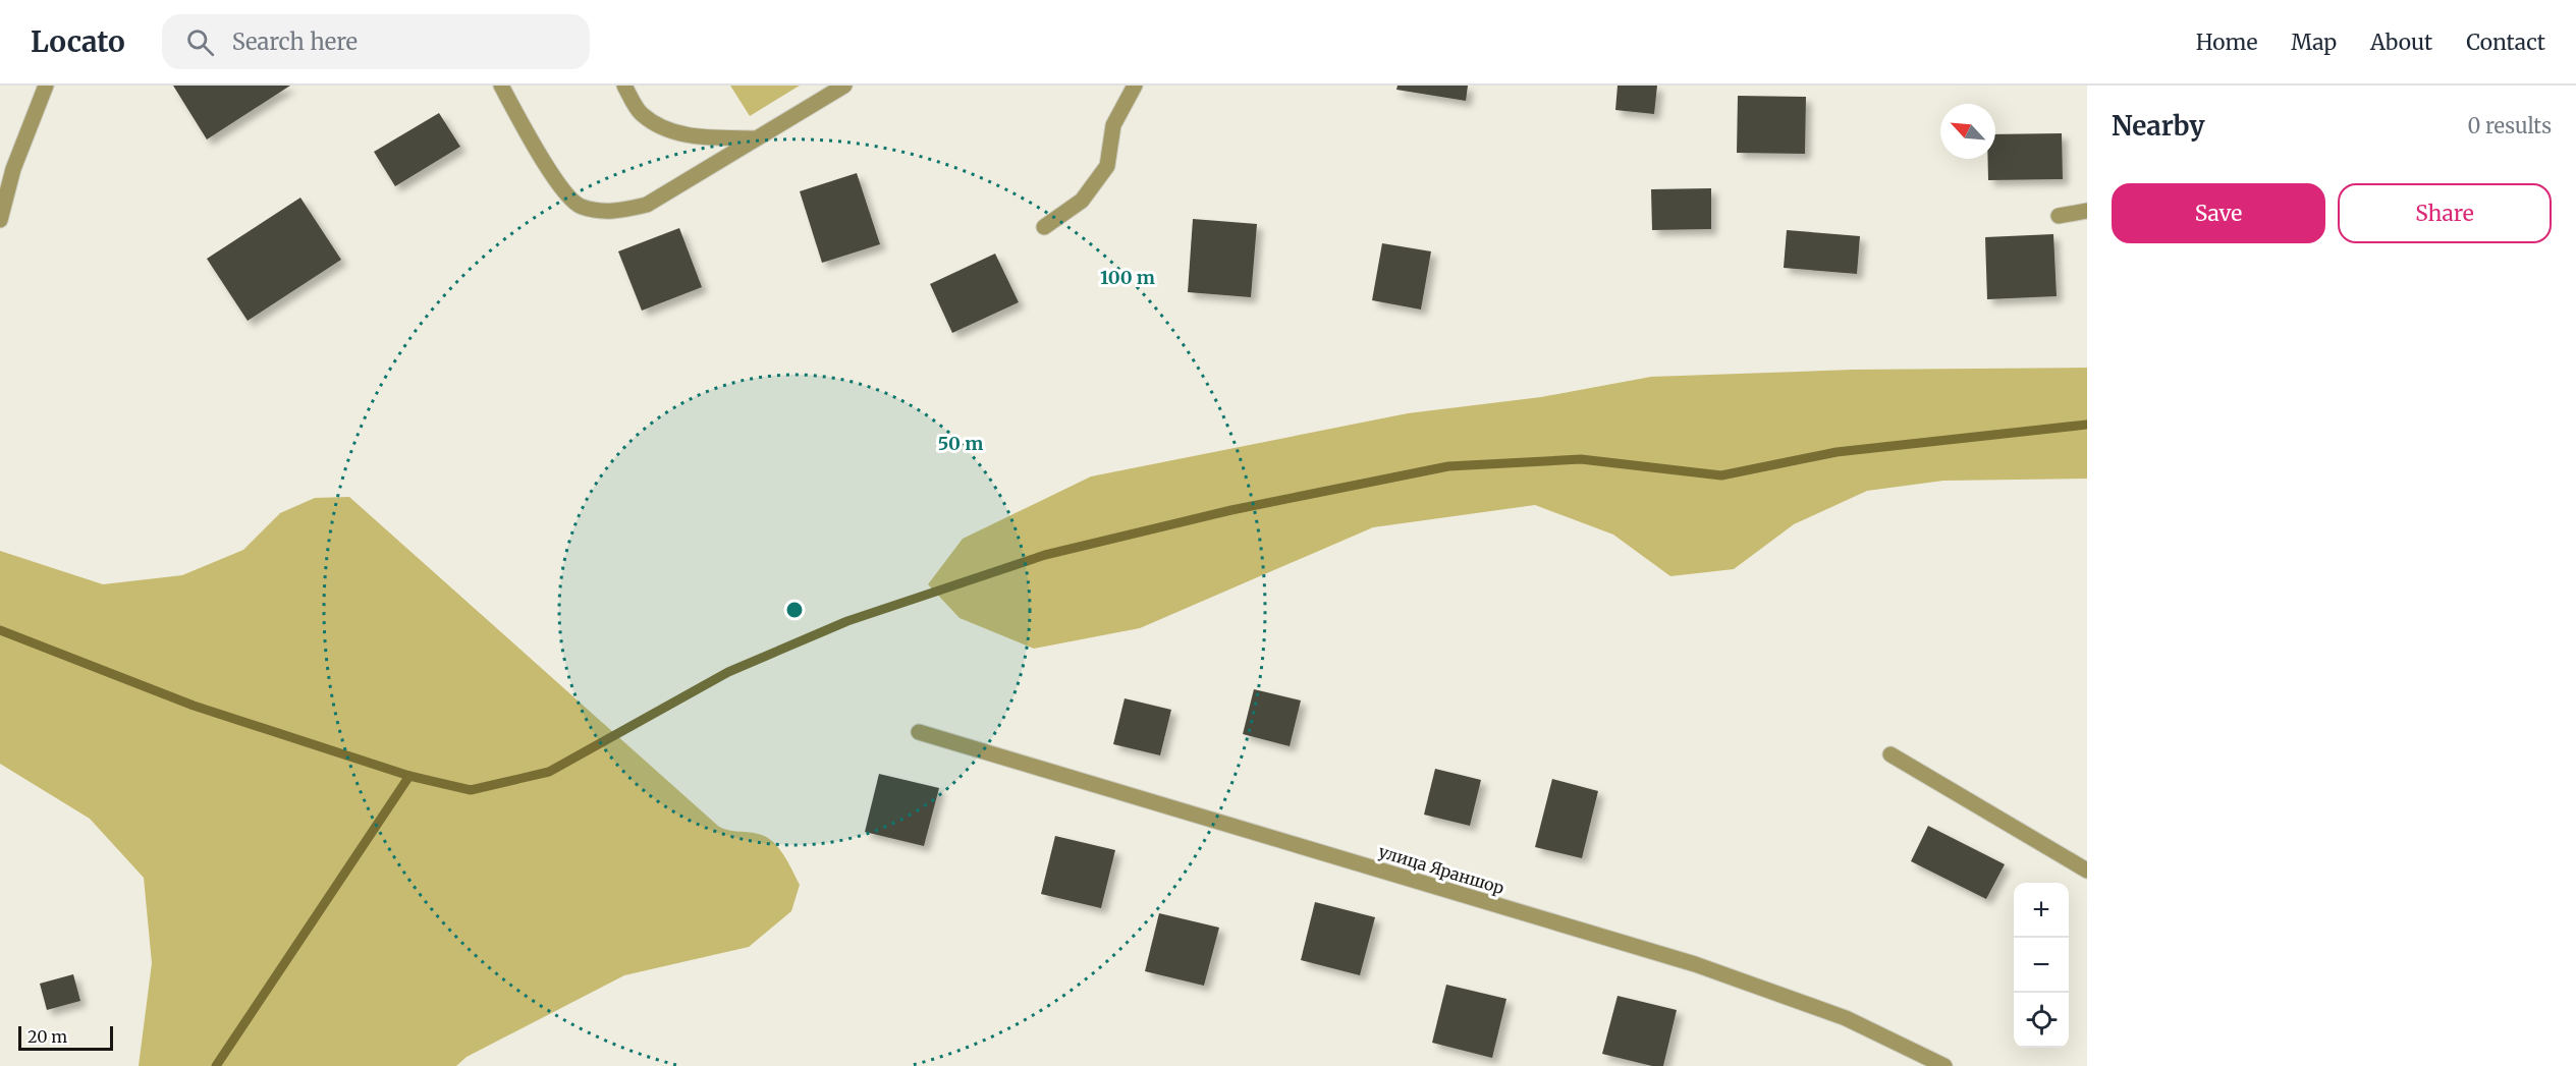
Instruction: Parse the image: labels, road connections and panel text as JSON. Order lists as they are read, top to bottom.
{
  "streets": {
    "street": ["улица Яраншор"]
  },
  "scale_bar": "20 m",
  "north": "top left",
  "page": {
    "header": "Locato",
    "search": "Search here",
    "nav": [
      "Home",
      "Map",
      "About",
      "Contact"
    ],
    "heading": ["Nearby", "0 results"],
    "buttons": ["Save", "Share"],
    "map_buttons": ["+", "−"],
    "scale": "20 m"
  },
  "rings": ["100 m", "50 m"]
}
